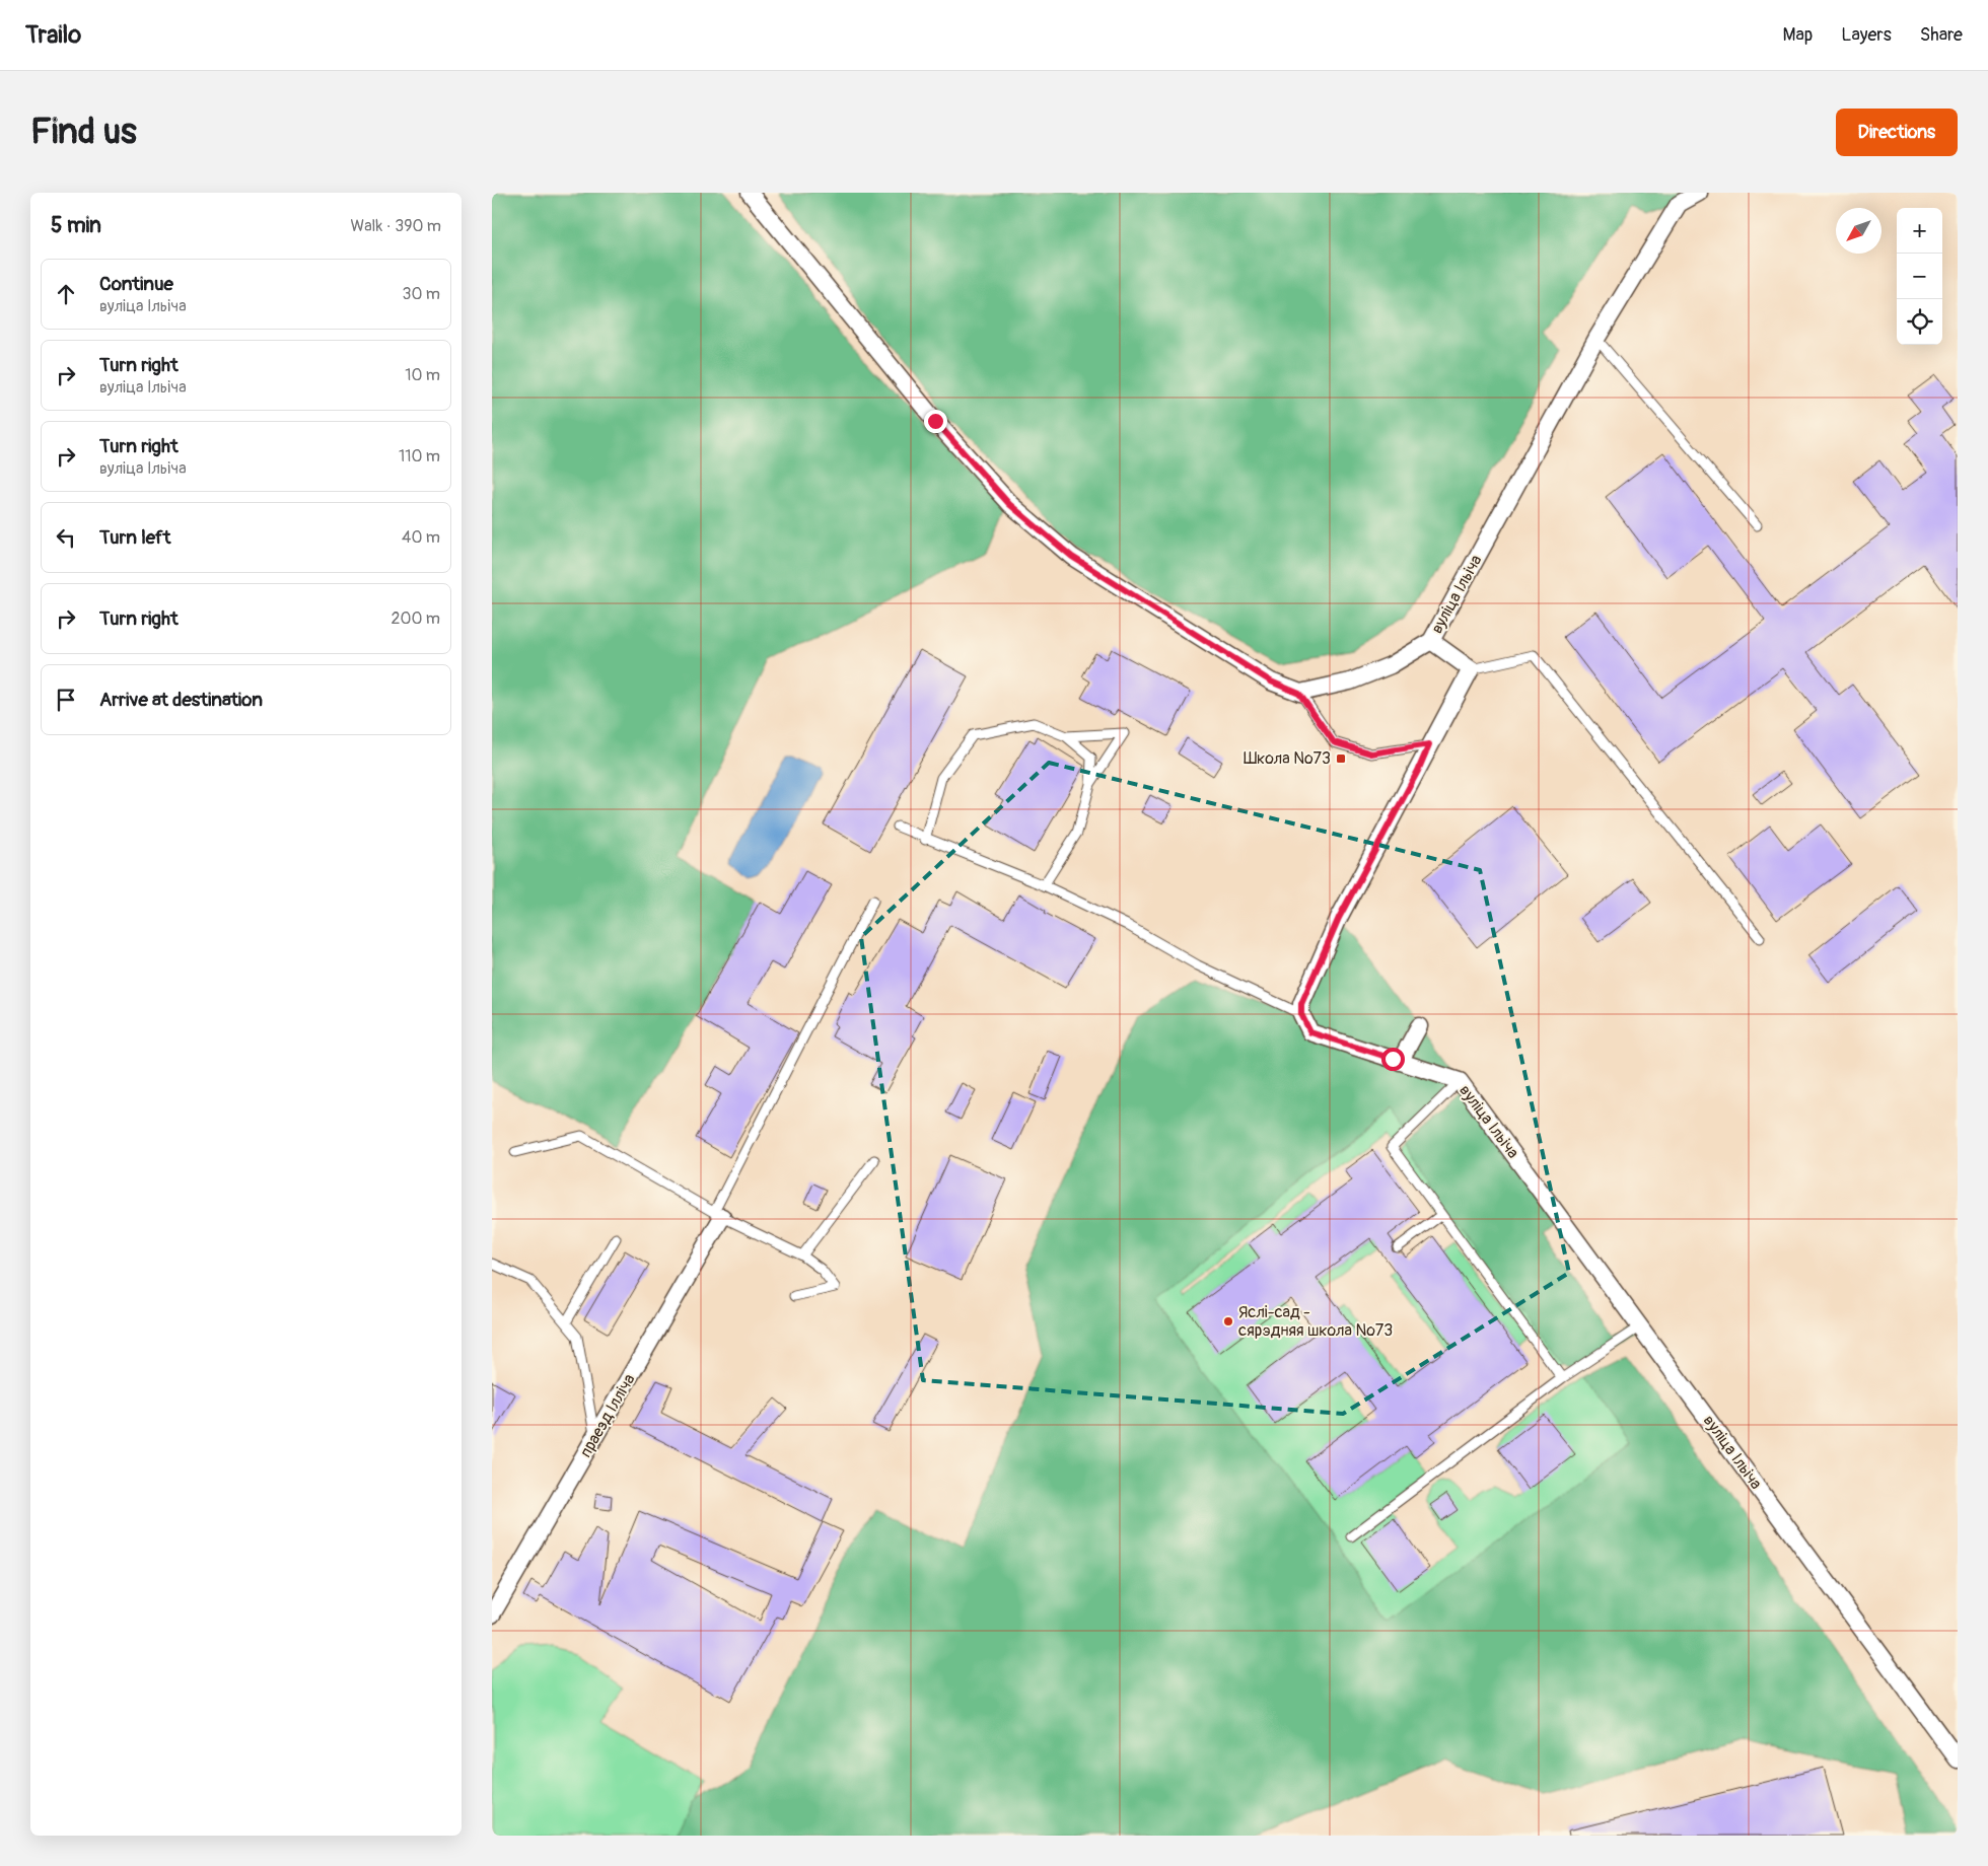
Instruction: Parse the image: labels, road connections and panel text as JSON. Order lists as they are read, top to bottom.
{
  "streets": {
    "street": ["вуліца Ільіча", "праезд Ілліча"]
  },
  "places": {
    "transit": ["Школа №73"],
    "other": ["Яслі-сад - сярэдняя школа №73"]
  },
  "north": "bottom left",
  "page": {
    "header": "Trailo",
    "nav": ["Map", "Layers", "Share"],
    "buttons": "Directions",
    "title": "Find us",
    "heading": ["5 min", "Walk · 390 m"],
    "map_buttons": ["+", "−"],
    "list": [
      ["Continue", "вуліца Ільіча", "30 m"],
      ["Turn right", "вуліца Ільіча", "10 m"],
      ["Turn right", "вуліца Ільіча", "110 m"],
      ["Turn left", "40 m"],
      ["Turn right", "200 m"],
      "Arrive at destination"
    ]
  }
}
